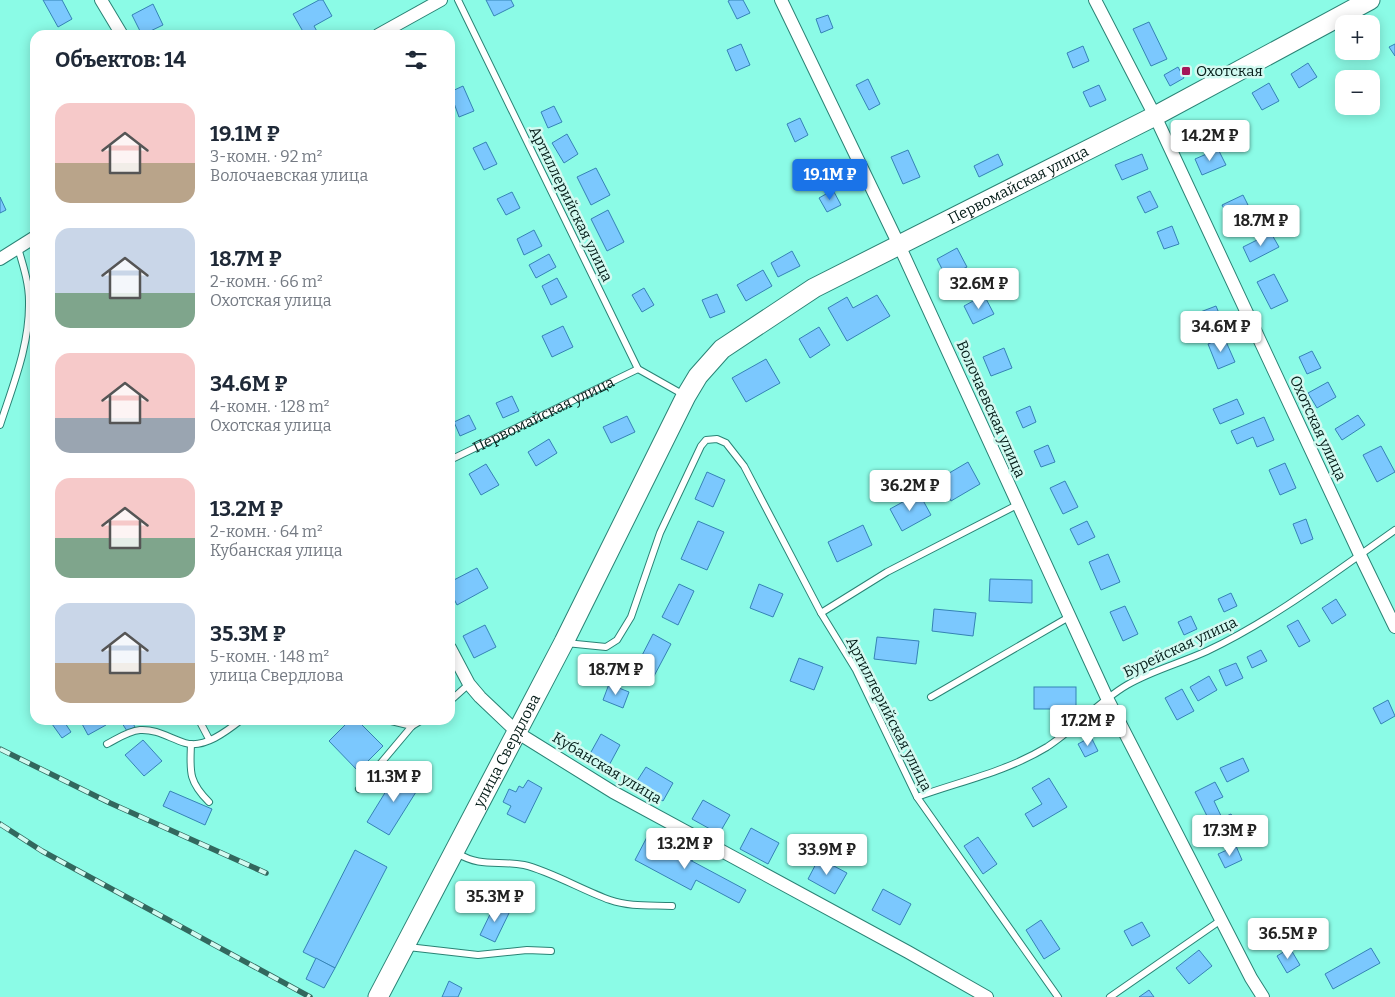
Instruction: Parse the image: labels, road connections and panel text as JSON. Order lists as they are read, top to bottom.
{
  "streets": {
    "main road": ["Первомайская улица", "улица Свердлова"],
    "street": ["Волочаевская улица", "Охотская улица", "Кубанская улица"],
    "lane": ["Артиллерийская улица", "Бурейская улица"]
  },
  "crossings": [
    ["Первомайская улица", "Артиллерийская улица"],
    ["Первомайская улица", "Волочаевская улица"],
    ["Первомайская улица", "Охотская улица"],
    ["Первомайская улица", "улица Свердлова"],
    ["Артиллерийская улица", "Бурейская улица"],
    ["Артиллерийская улица", "улица Свердлова"],
    ["Волочаевская улица", "Бурейская улица"],
    ["Охотская улица", "Бурейская улица"],
    ["улица Свердлова", "Кубанская улица"]
  ],
  "places": {
    "transit": ["Охотская"]
  },
  "page": {
    "map_buttons": ["+", "−"],
    "heading": "Объектов: 14",
    "list": [
      {
        "name": "19.1M ₽",
        "note": "3-комн. · 92 m² · Волочаевская улица"
      },
      {
        "name": "18.7M ₽",
        "note": "2-комн. · 66 m² · Охотская улица"
      },
      {
        "name": "34.6M ₽",
        "note": "4-комн. · 128 m² · Охотская улица"
      },
      {
        "name": "13.2M ₽",
        "note": "2-комн. · 64 m² · Кубанская улица"
      },
      {
        "name": "35.3M ₽",
        "note": "5-комн. · 148 m² · улица Свердлова"
      }
    ],
    "price": [
      "14.2M ₽",
      "19.1M ₽",
      "18.7M ₽",
      "32.6M ₽",
      "34.6M ₽",
      "36.2M ₽",
      "18.7M ₽",
      "17.2M ₽",
      "11.3M ₽",
      "17.3M ₽",
      "13.2M ₽",
      "33.9M ₽",
      "35.3M ₽",
      "36.5M ₽"
    ]
  }
}
